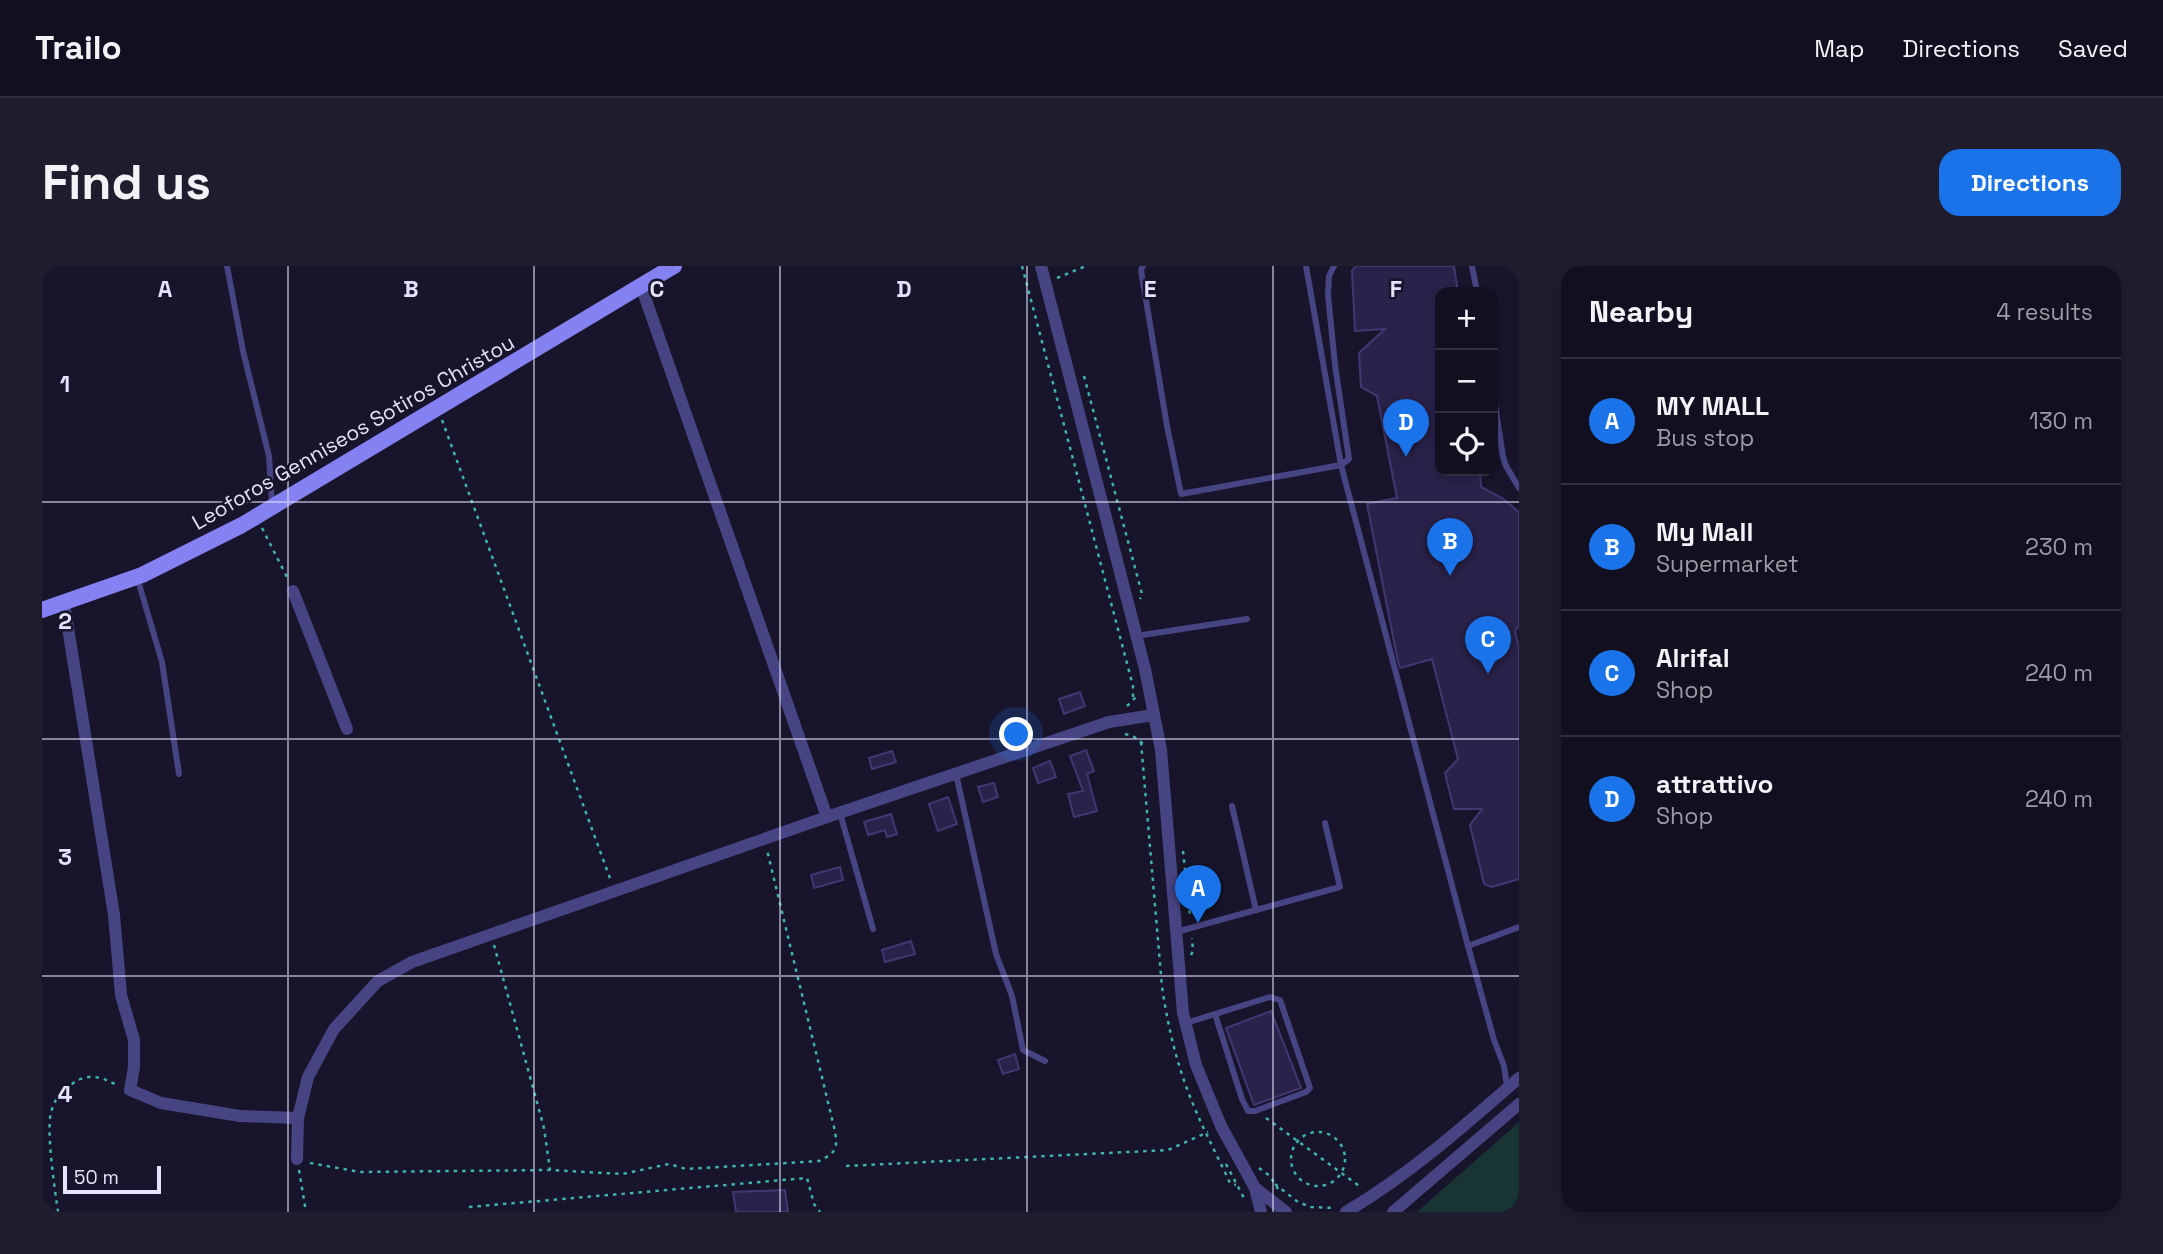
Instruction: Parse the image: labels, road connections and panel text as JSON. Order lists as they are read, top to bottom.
{
  "streets": {
    "main road": ["Leoforos Genniseos Sotiros Christou"]
  },
  "scale_bar": "50 m",
  "page": {
    "header": "Trailo",
    "nav": ["Map", "Directions", "Saved"],
    "buttons": "Directions",
    "title": "Find us",
    "heading": ["Nearby", "4 results"],
    "map_buttons": ["+", "−"],
    "list": [
      {
        "mark": "A",
        "name": "MY MALL",
        "note": "Bus stop",
        "value": "130 m"
      },
      {
        "mark": "B",
        "name": "My Mall",
        "note": "Supermarket",
        "value": "230 m"
      },
      {
        "mark": "C",
        "name": "Alrifal",
        "note": "Shop",
        "value": "240 m"
      },
      {
        "mark": "D",
        "name": "attrattivo",
        "note": "Shop",
        "value": "240 m"
      }
    ],
    "pins": [
      "D",
      "B",
      "C",
      "A"
    ],
    "scale": "50 m"
  },
  "grid": {
    "columns": [
      "A",
      "B",
      "C",
      "D",
      "E",
      "F"
    ],
    "rows": [
      "1",
      "2",
      "3",
      "4"
    ]
  }
}
